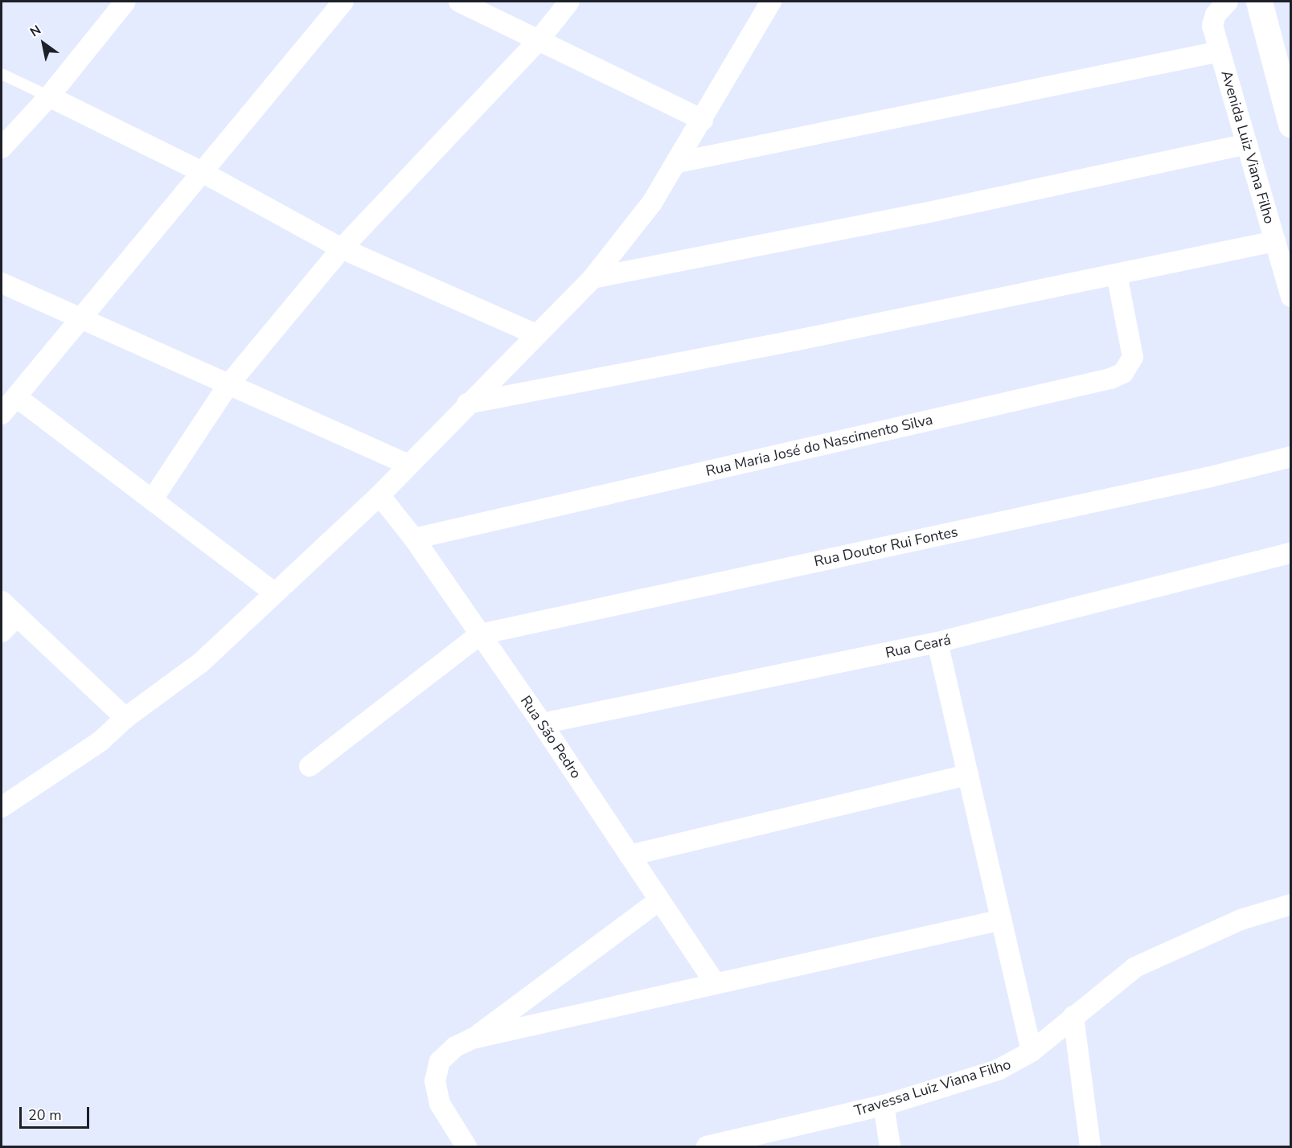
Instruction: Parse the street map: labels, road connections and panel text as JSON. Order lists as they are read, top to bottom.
{
  "streets": {
    "street": [
      "Avenida Luiz Viana Filho",
      "Rua Maria José do Nascimento Silva",
      "Rua Doutor Rui Fontes",
      "Rua Ceará",
      "Rua São Pedro",
      "Travessa Luiz Viana Filho"
    ]
  },
  "crossings": [
    ["Rua Maria José do Nascimento Silva", "Rua São Pedro"],
    ["Rua Doutor Rui Fontes", "Rua São Pedro"],
    ["Rua Ceará", "Rua São Pedro"]
  ],
  "scale_bar": "20 m",
  "north": "top left"
}
